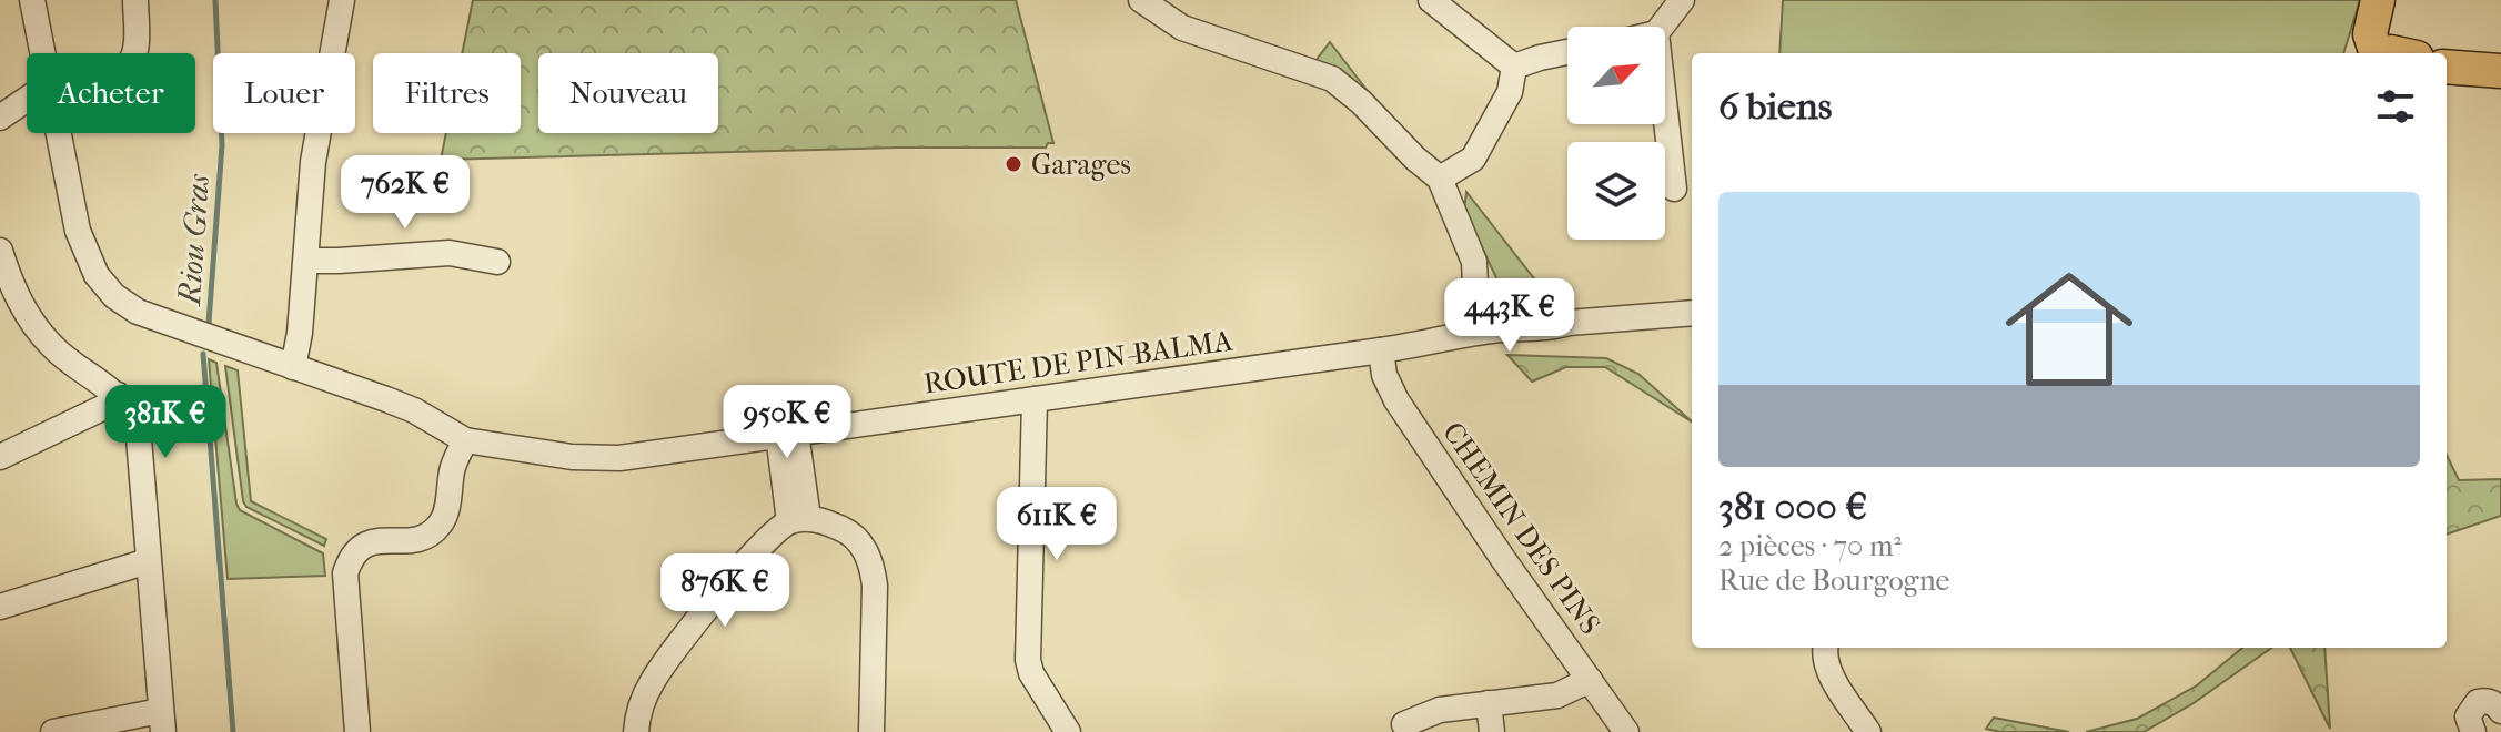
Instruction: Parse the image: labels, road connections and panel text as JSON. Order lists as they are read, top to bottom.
{
  "streets": {
    "street": ["ROUTE DE PIN-BALMA", "CHEMIN DES PINS"]
  },
  "crossings": [
    ["ROUTE DE PIN-BALMA", "CHEMIN DES PINS"]
  ],
  "water": ["Riou Gras"],
  "places": ["Garages"],
  "north": "top right",
  "page": {
    "chip": [
      "Acheter",
      "Louer",
      "Filtres",
      "Nouveau"
    ],
    "heading": "6 biens",
    "price": [
      "762K €",
      "443K €",
      "381K €",
      "950K €",
      "611K €",
      "876K €"
    ],
    "list": [
      {
        "name": "381 000 €",
        "note": "2 pièces · 70 m² · Rue de Bourgogne"
      }
    ]
  }
}
